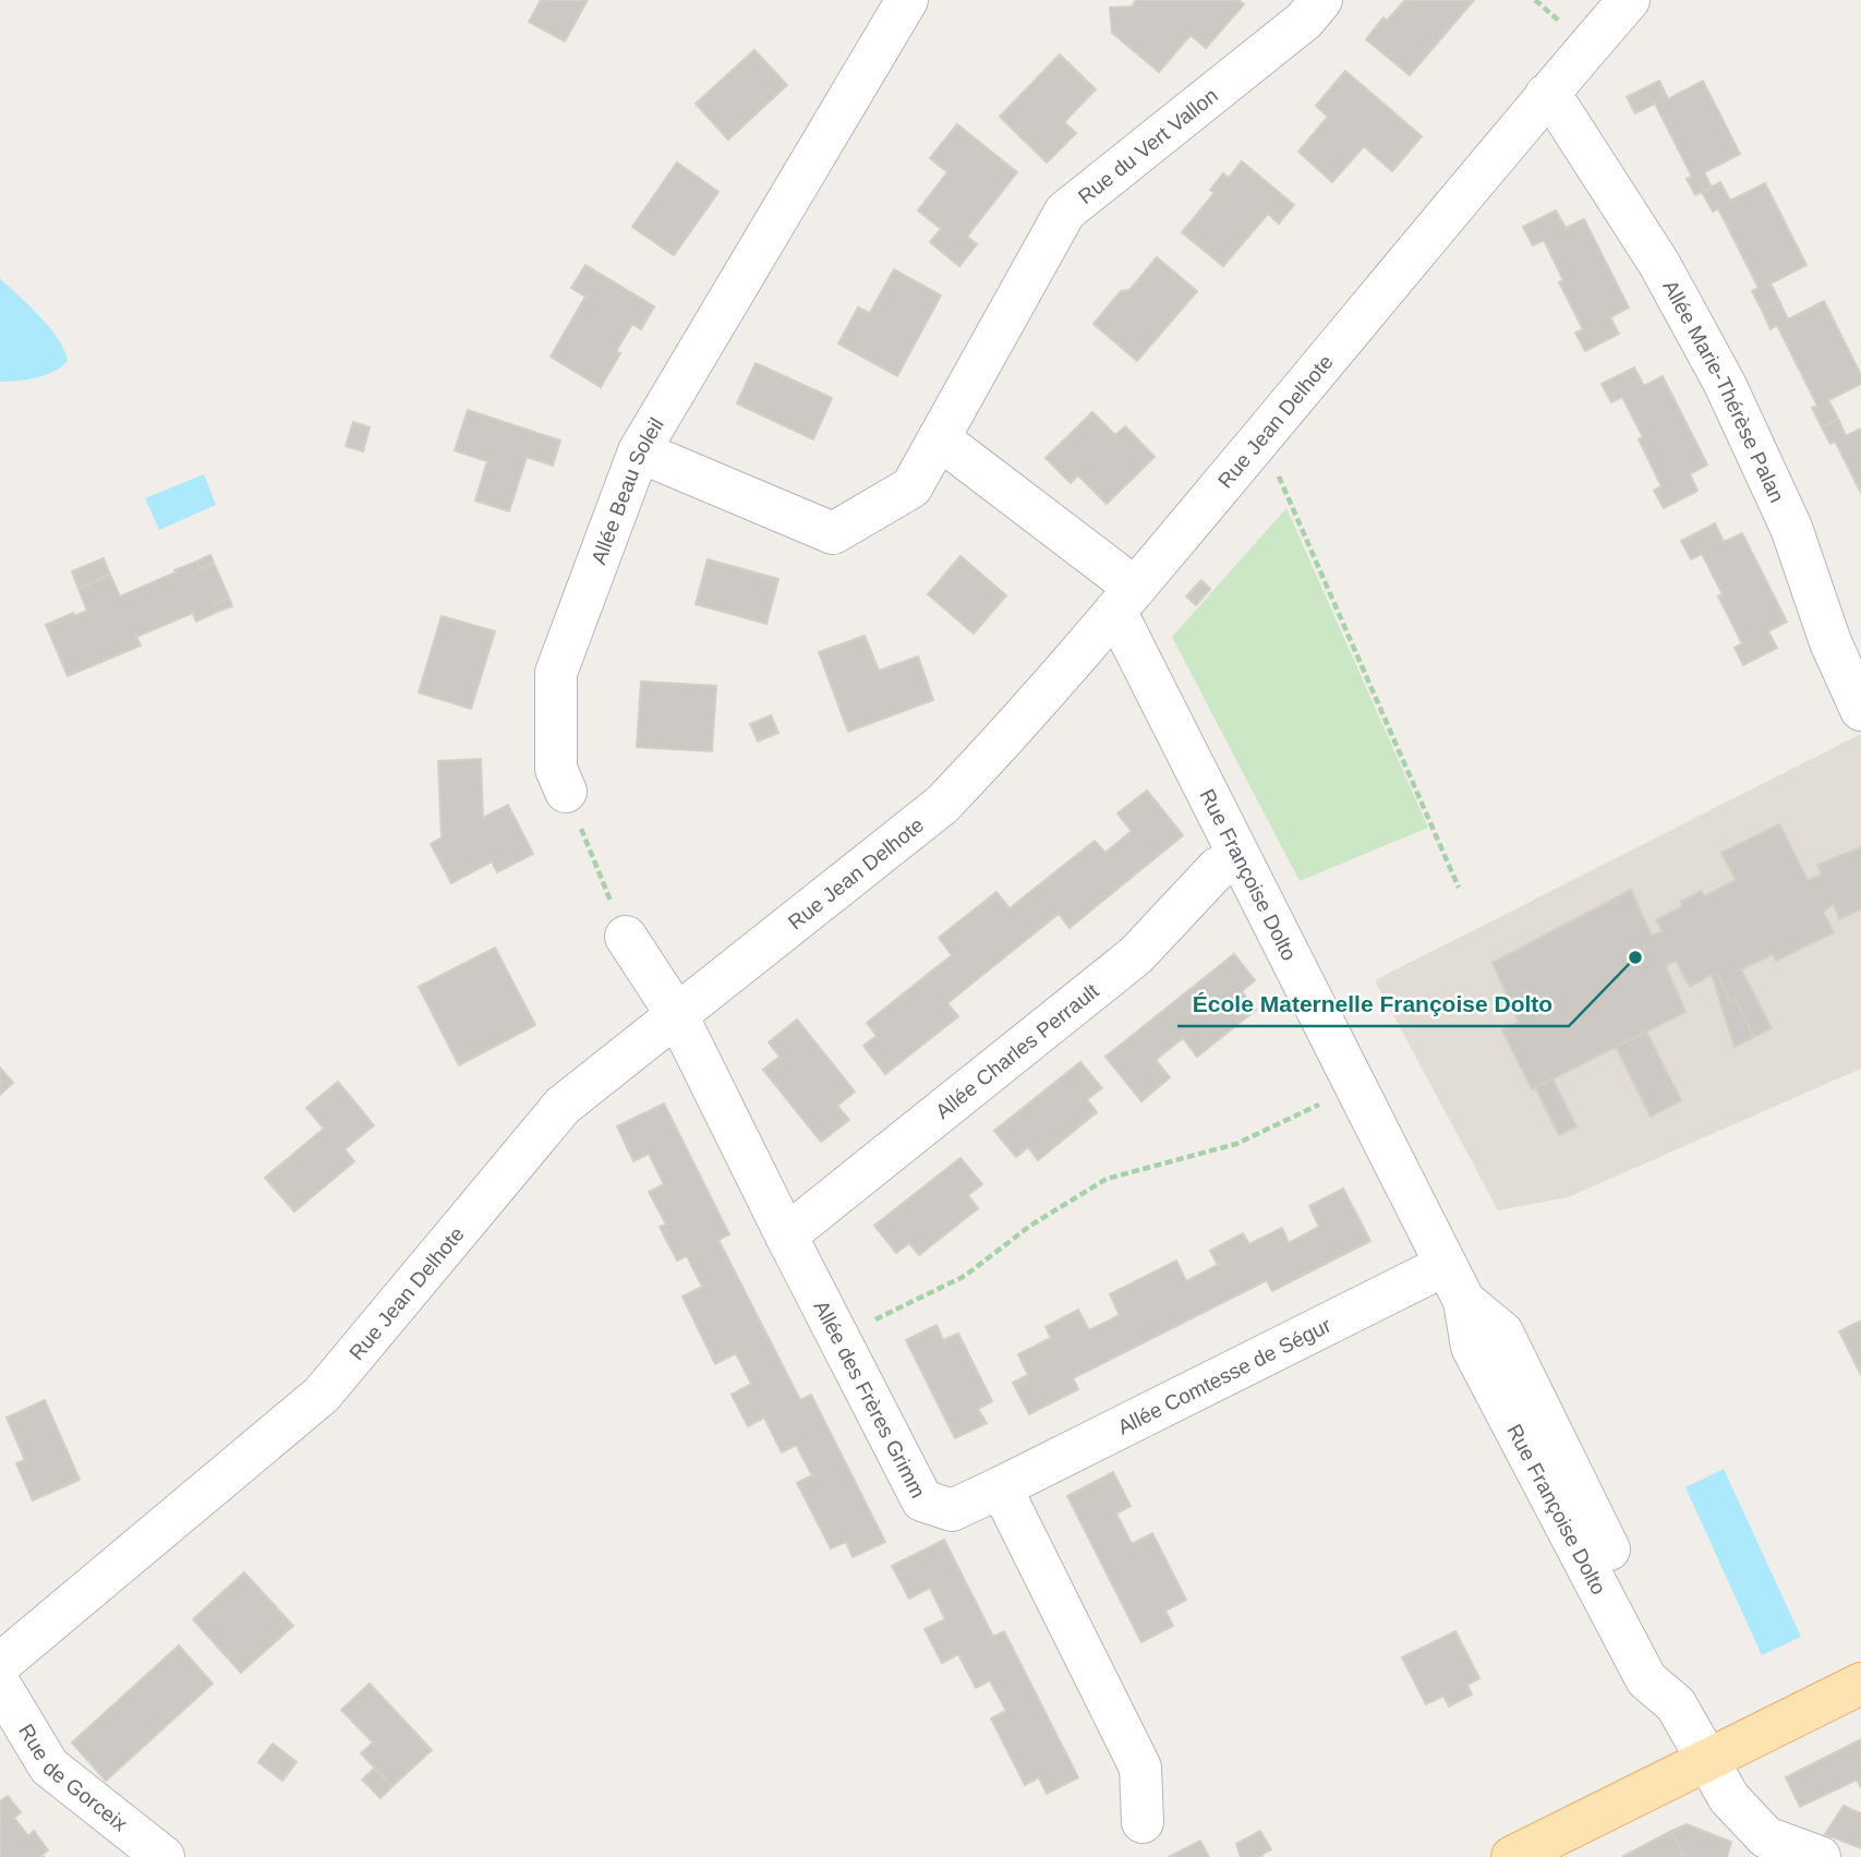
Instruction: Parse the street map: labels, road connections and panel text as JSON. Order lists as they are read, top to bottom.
{
  "streets": {
    "street": [
      "Rue du Vert Vallon",
      "Allée Marie-Thérèse Palan",
      "Rue Jean Delhote",
      "Allée Beau Soleil",
      "Rue Françoise Dolto",
      "Allée Charles Perrault",
      "Allée Comtesse de Ségur",
      "Allée des Frères Grimm",
      "Rue de Gorceix"
    ]
  },
  "crossings": [
    ["Rue du Vert Vallon", "Allée Beau Soleil"],
    ["Allée Marie-Thérèse Palan", "Rue Jean Delhote"],
    ["Rue Jean Delhote", "Rue Françoise Dolto"],
    ["Rue Jean Delhote", "Allée des Frères Grimm"],
    ["Rue Françoise Dolto", "Allée Charles Perrault"],
    ["Rue Françoise Dolto", "Allée Comtesse de Ségur"],
    ["Allée Charles Perrault", "Allée des Frères Grimm"],
    ["Allée Comtesse de Ségur", "Allée des Frères Grimm"]
  ],
  "places": ["École Maternelle Françoise Dolto"]
}
